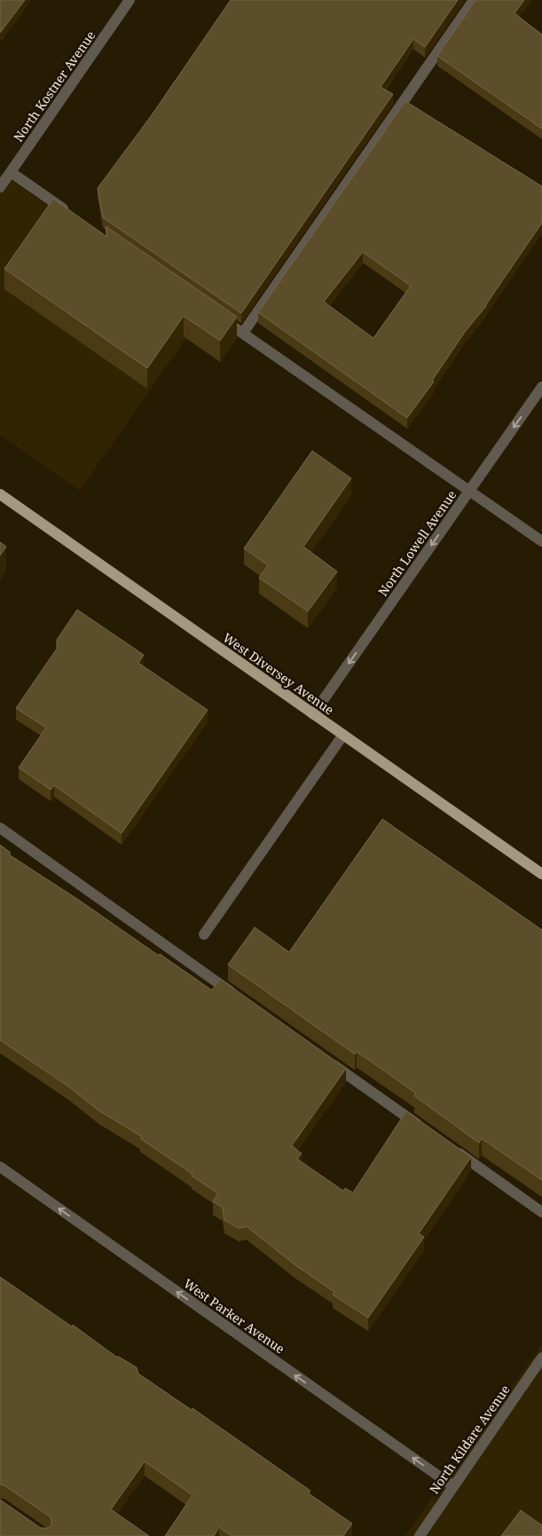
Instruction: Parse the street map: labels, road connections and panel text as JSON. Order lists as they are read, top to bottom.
{
  "streets": {
    "main road": ["West Diversey Avenue"],
    "street": [
      "North Kostner Avenue",
      "North Lowell Avenue",
      "West Parker Avenue",
      "North Kildare Avenue"
    ]
  },
  "crossings": [
    ["North Lowell Avenue", "West Diversey Avenue"],
    ["West Parker Avenue", "North Kildare Avenue"]
  ],
  "one_way": ["North Lowell Avenue", "West Parker Avenue"]
}
